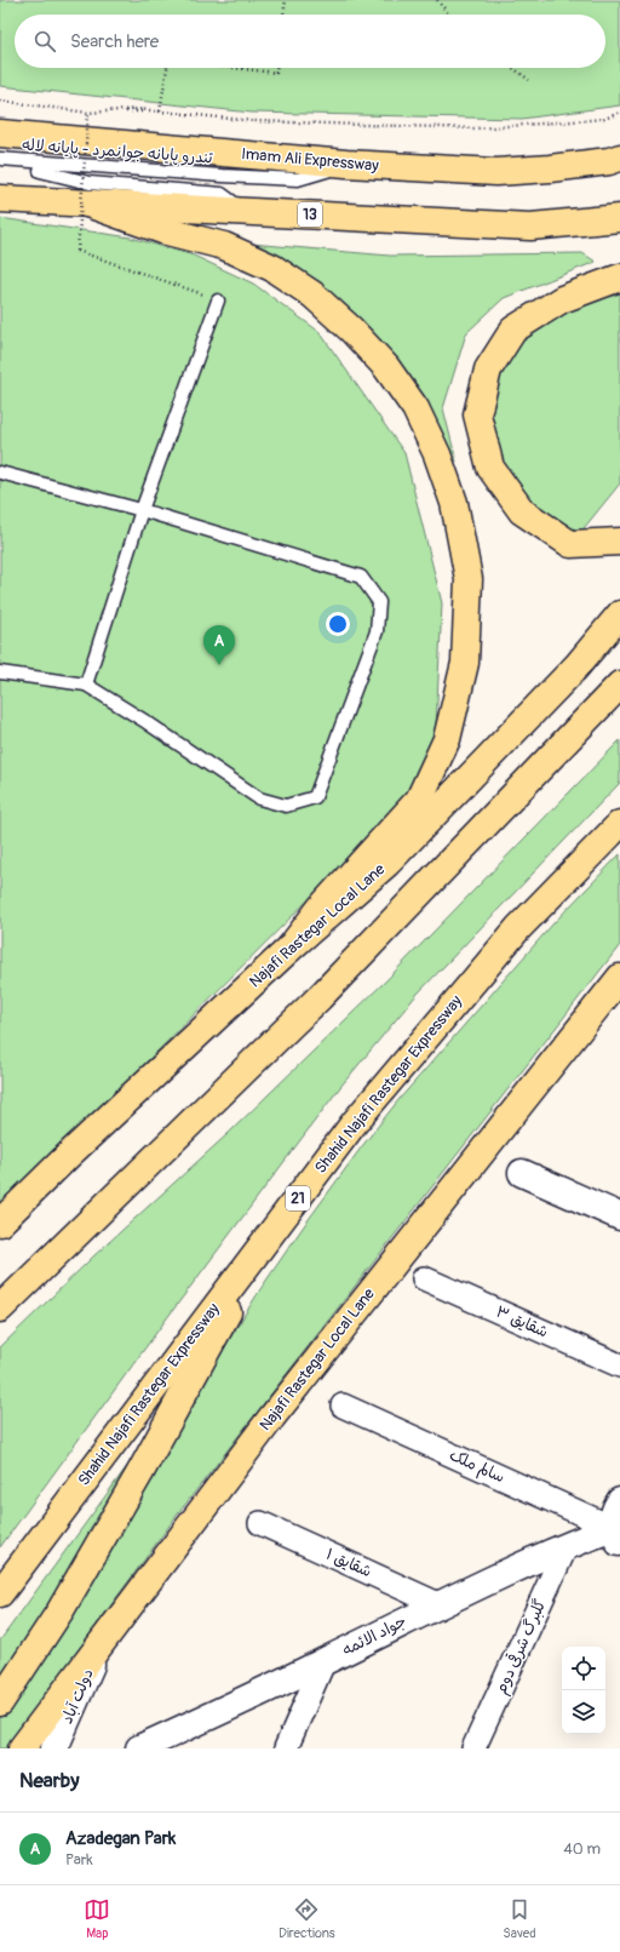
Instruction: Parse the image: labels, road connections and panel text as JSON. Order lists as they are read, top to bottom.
{
  "streets": {
    "main road": [
      "Imam Ali Expressway",
      "13",
      "Najafi Rastegar Local Lane",
      "Shahid Najafi Rastegar Expressway",
      "21"
    ],
    "street": [
      "شقایق ۳",
      "سالم ملک",
      "شقایق ۱",
      "جواد الائمه",
      "گلبرگ شرقی دوم",
      "دولت آباد"
    ],
    "lane": ["تندرو پایانه جوانمرد - پایانه لاله"]
  },
  "crossings": [
    ["تندرو پایانه جوانمرد - پایانه لاله", "Imam Ali Expressway"],
    ["Najafi Rastegar Local Lane", "دولت آباد"],
    ["سالم ملک", "جواد الائمه"],
    ["شقایق ۱", "جواد الائمه"],
    ["جواد الائمه", "گلبرگ شرقی دوم"]
  ],
  "page": {
    "search": "Search here",
    "pins": "A",
    "heading": "Nearby",
    "list": [
      {
        "mark": "A",
        "name": "Azadegan Park",
        "note": "Park",
        "value": "40 m"
      }
    ],
    "nav": ["Map", "Directions", "Saved"]
  }
}
